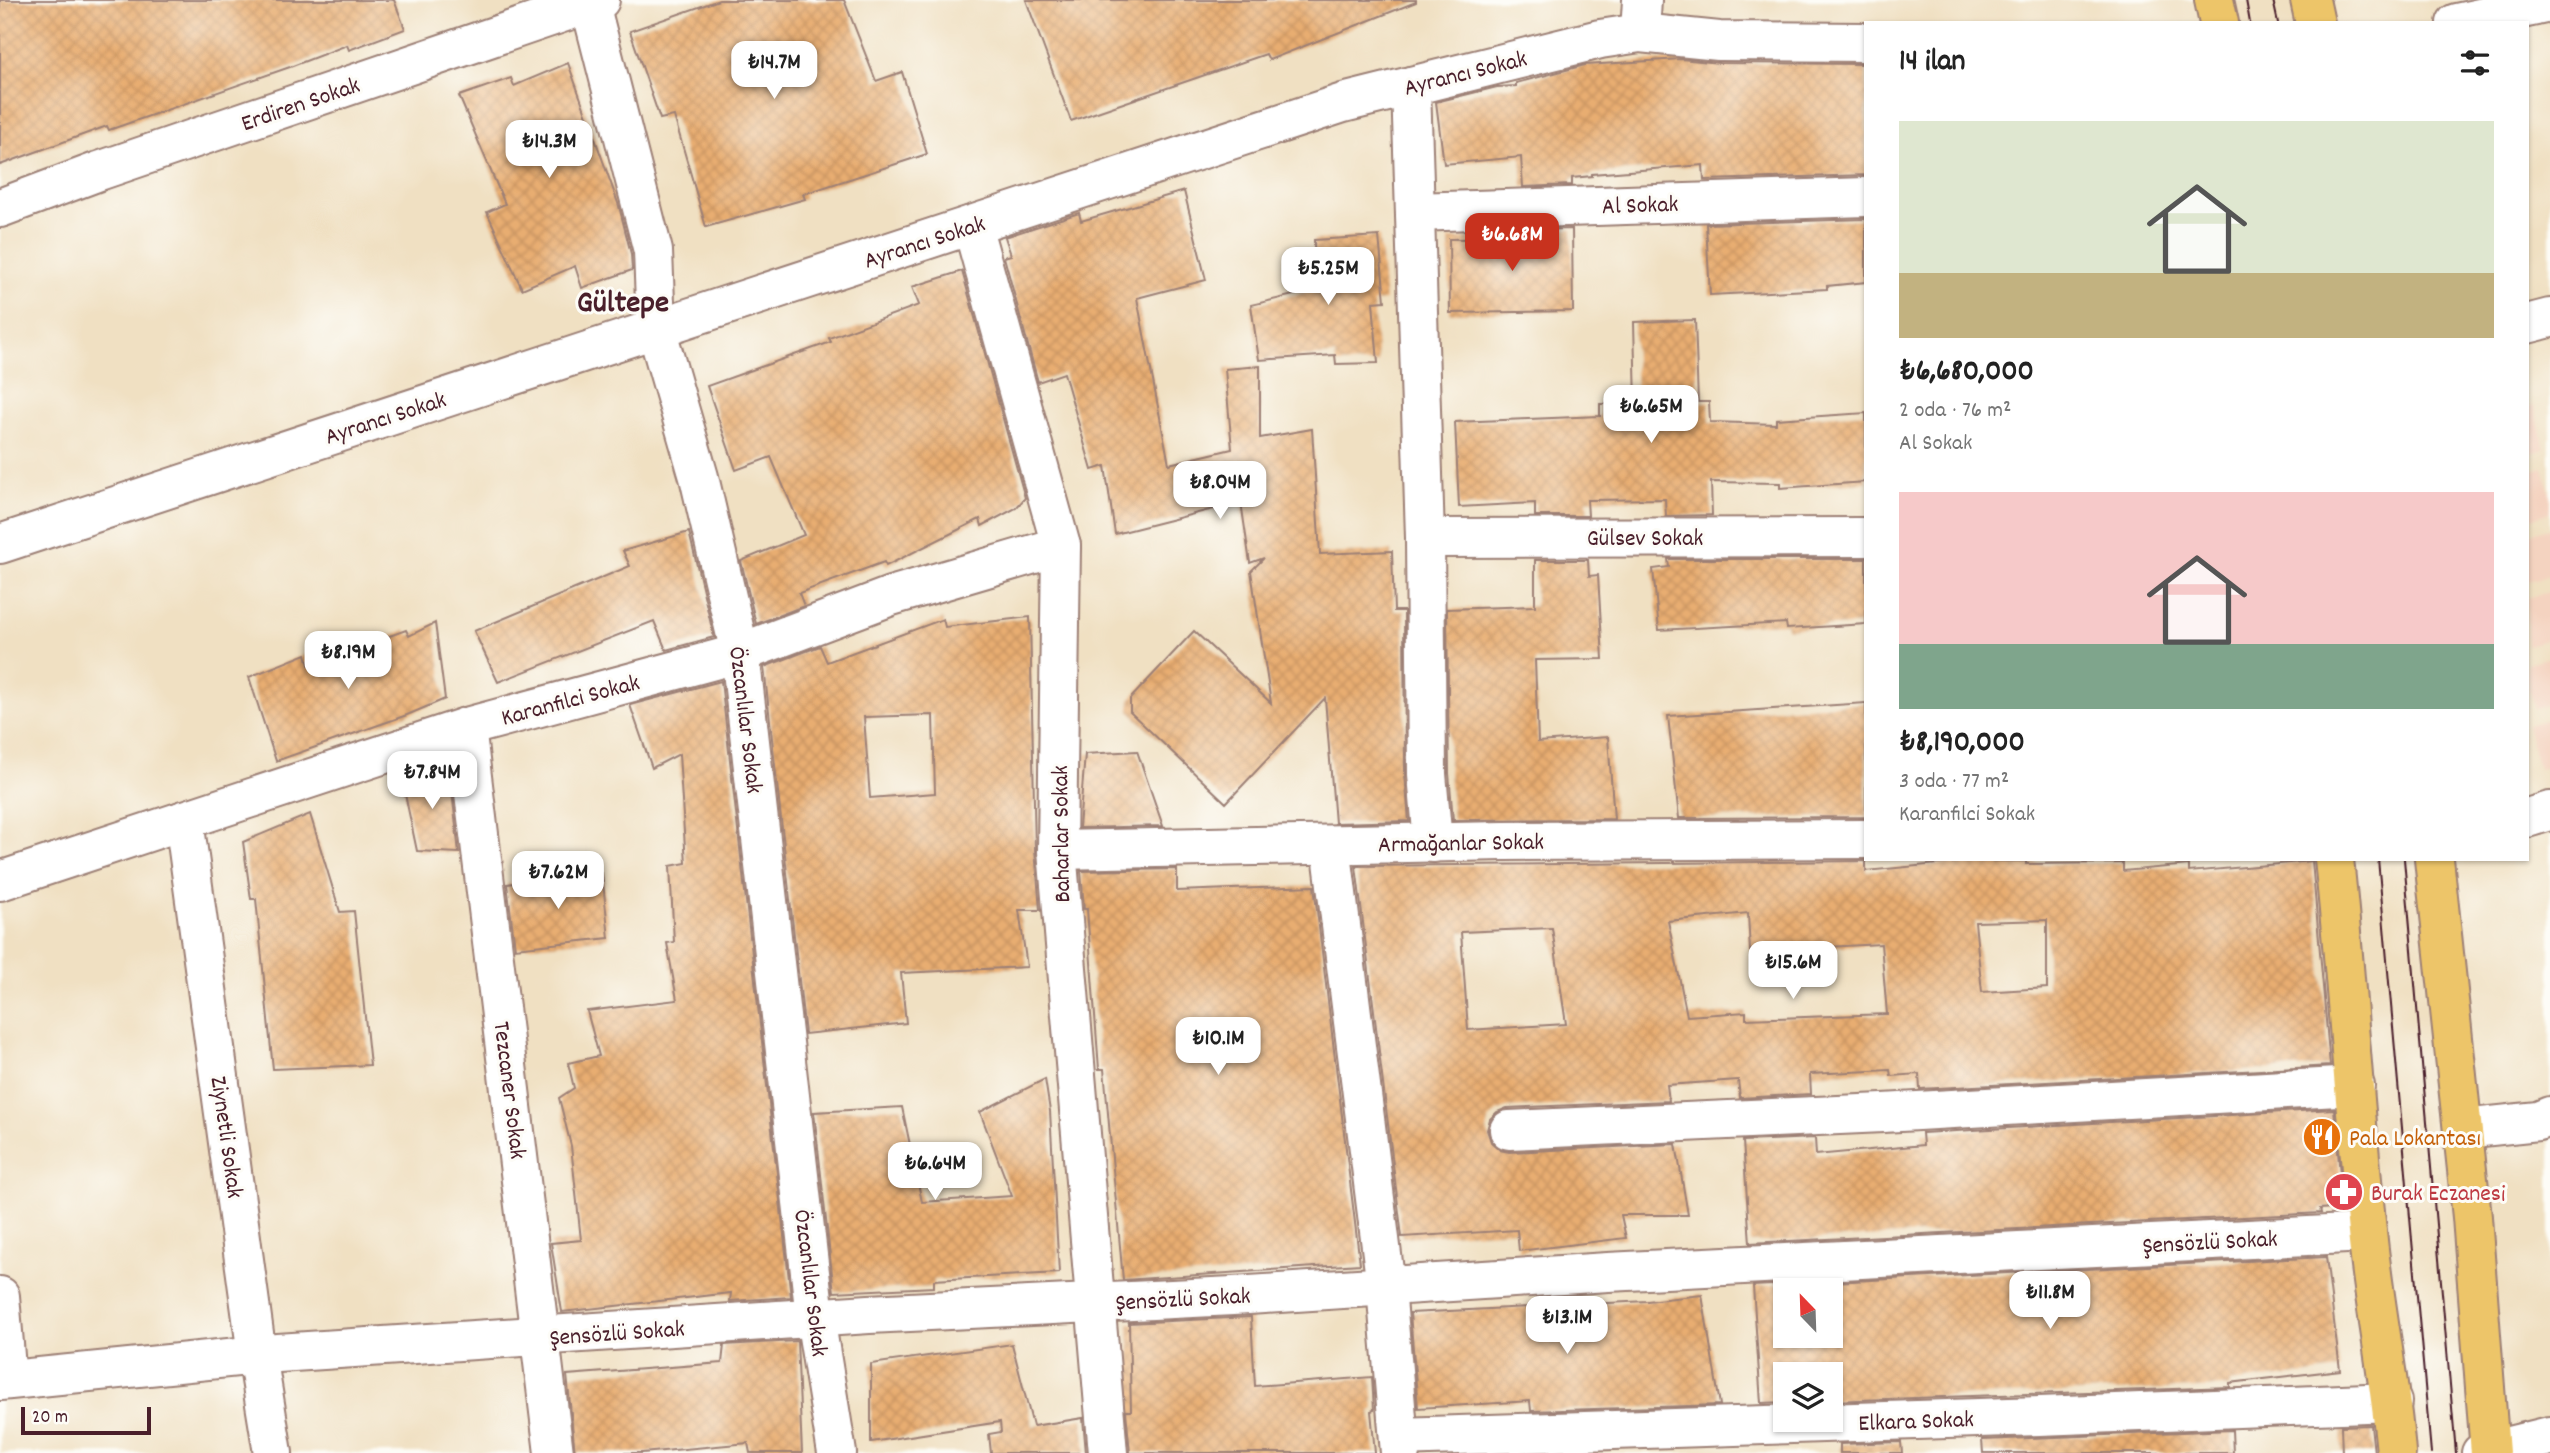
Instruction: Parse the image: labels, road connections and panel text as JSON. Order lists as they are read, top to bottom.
{
  "streets": {
    "street": [
      "Ayrancı Sokak",
      "Erdiren Sokak",
      "Al Sokak",
      "Gülsev Sokak",
      "Karanfilci Sokak",
      "Özcanlılar Sokak",
      "Baharlar Sokak",
      "Armağanlar Sokak",
      "Tezcaner Sokak",
      "Ziynetli Sokak",
      "Şensözlü Sokak",
      "Elkara Sokak"
    ]
  },
  "crossings": [
    ["Ayrancı Sokak", "Özcanlılar Sokak"],
    ["Ayrancı Sokak", "Baharlar Sokak"],
    ["Erdiren Sokak", "Özcanlılar Sokak"],
    ["Karanfilci Sokak", "Özcanlılar Sokak"],
    ["Karanfilci Sokak", "Baharlar Sokak"],
    ["Karanfilci Sokak", "Tezcaner Sokak"],
    ["Karanfilci Sokak", "Ziynetli Sokak"],
    ["Özcanlılar Sokak", "Şensözlü Sokak"],
    ["Baharlar Sokak", "Armağanlar Sokak"],
    ["Baharlar Sokak", "Şensözlü Sokak"],
    ["Tezcaner Sokak", "Şensözlü Sokak"],
    ["Ziynetli Sokak", "Şensözlü Sokak"]
  ],
  "districts": ["Gültepe"],
  "places": {
    "restaurant": ["Pala Lokantası"],
    "pharmacy": ["Burak Eczanesi"]
  },
  "scale_bar": "20 m",
  "north": "top left",
  "page": {
    "heading": "14 ilan",
    "price": [
      "₺14.7M",
      "₺14.3M",
      "₺6.68M",
      "₺5.25M",
      "₺6.65M",
      "₺8.04M",
      "₺8.19M",
      "₺7.84M",
      "₺7.62M",
      "₺15.6M",
      "₺10.1M",
      "₺6.64M",
      "₺11.8M",
      "₺13.1M"
    ],
    "list": [
      {
        "name": "₺6,680,000",
        "note": "2 oda · 76 m² · Al Sokak"
      },
      {
        "name": "₺8,190,000",
        "note": "3 oda · 77 m² · Karanfilci Sokak"
      }
    ],
    "scale": "20 m"
  }
}
